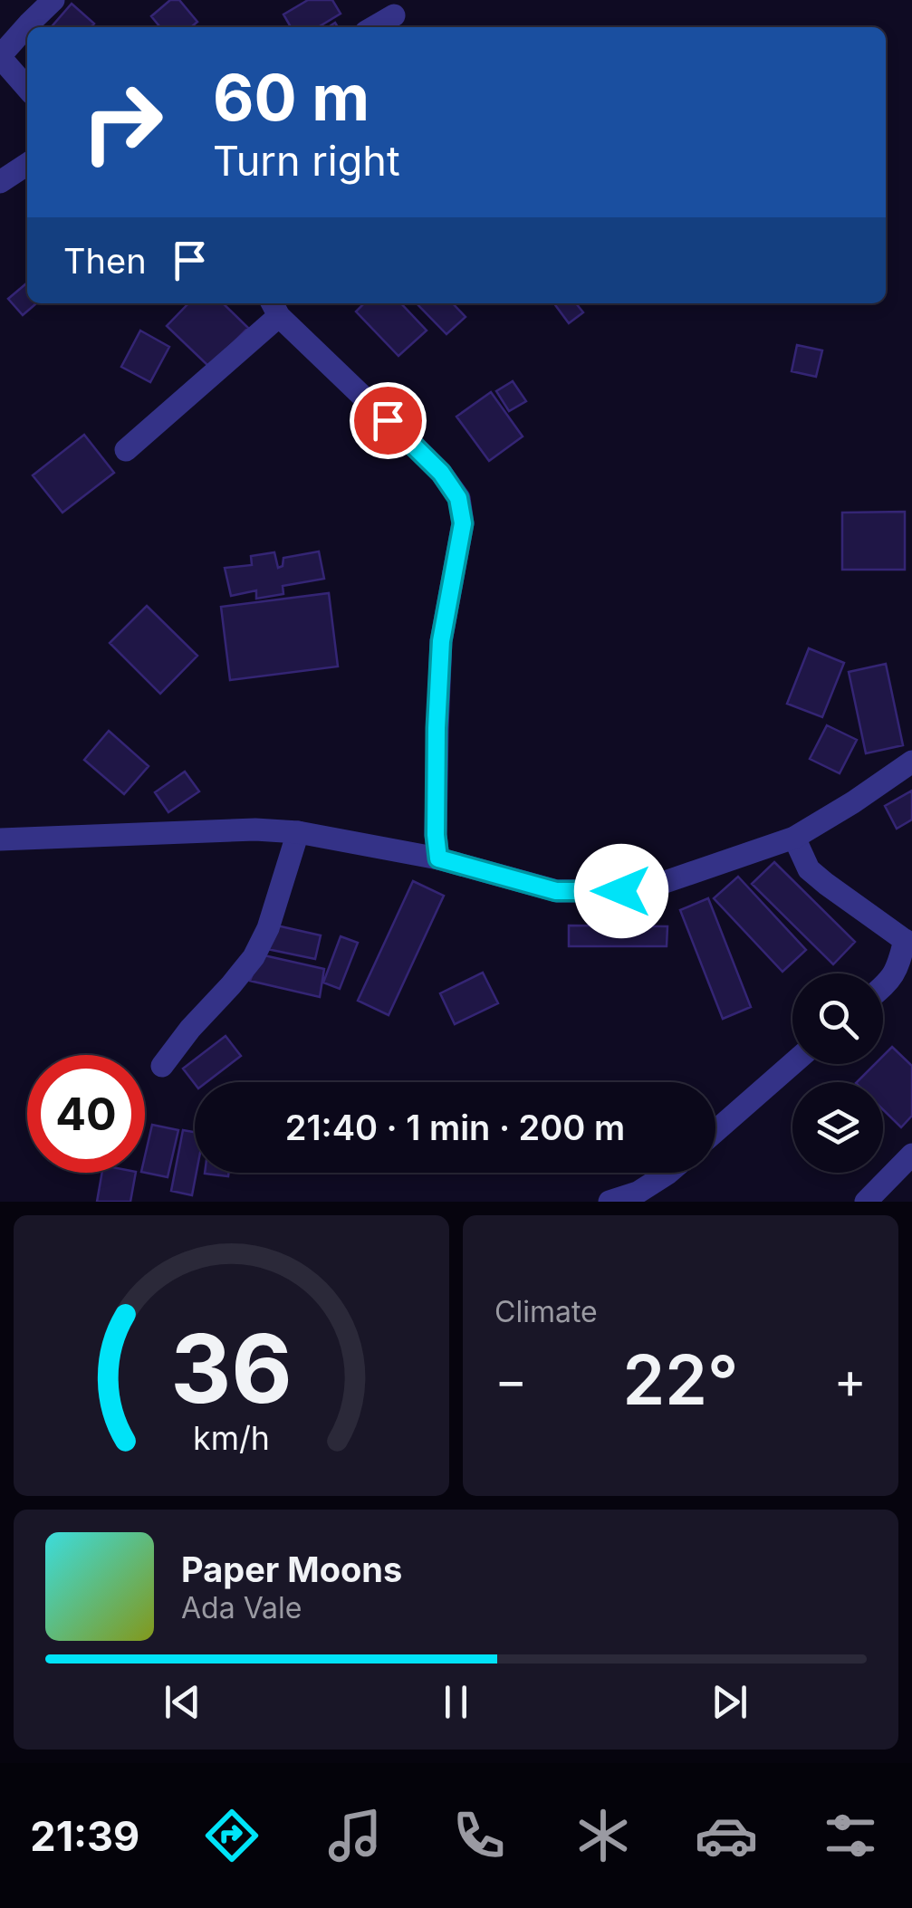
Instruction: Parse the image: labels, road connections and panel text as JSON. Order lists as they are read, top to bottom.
{
  "page": {
    "turn": ["60 m", "Turn right"],
    "then": "Then",
    "limit": "40",
    "trip": "21:40 · 1 min · 200 m",
    "tile": "Climate",
    "heat": ["−", "22°", "+"],
    "song": ["Paper Moons", "Ada Vale"],
    "tabs": "21:39",
    "gauge": ["36", "km/h"]
  }
}
